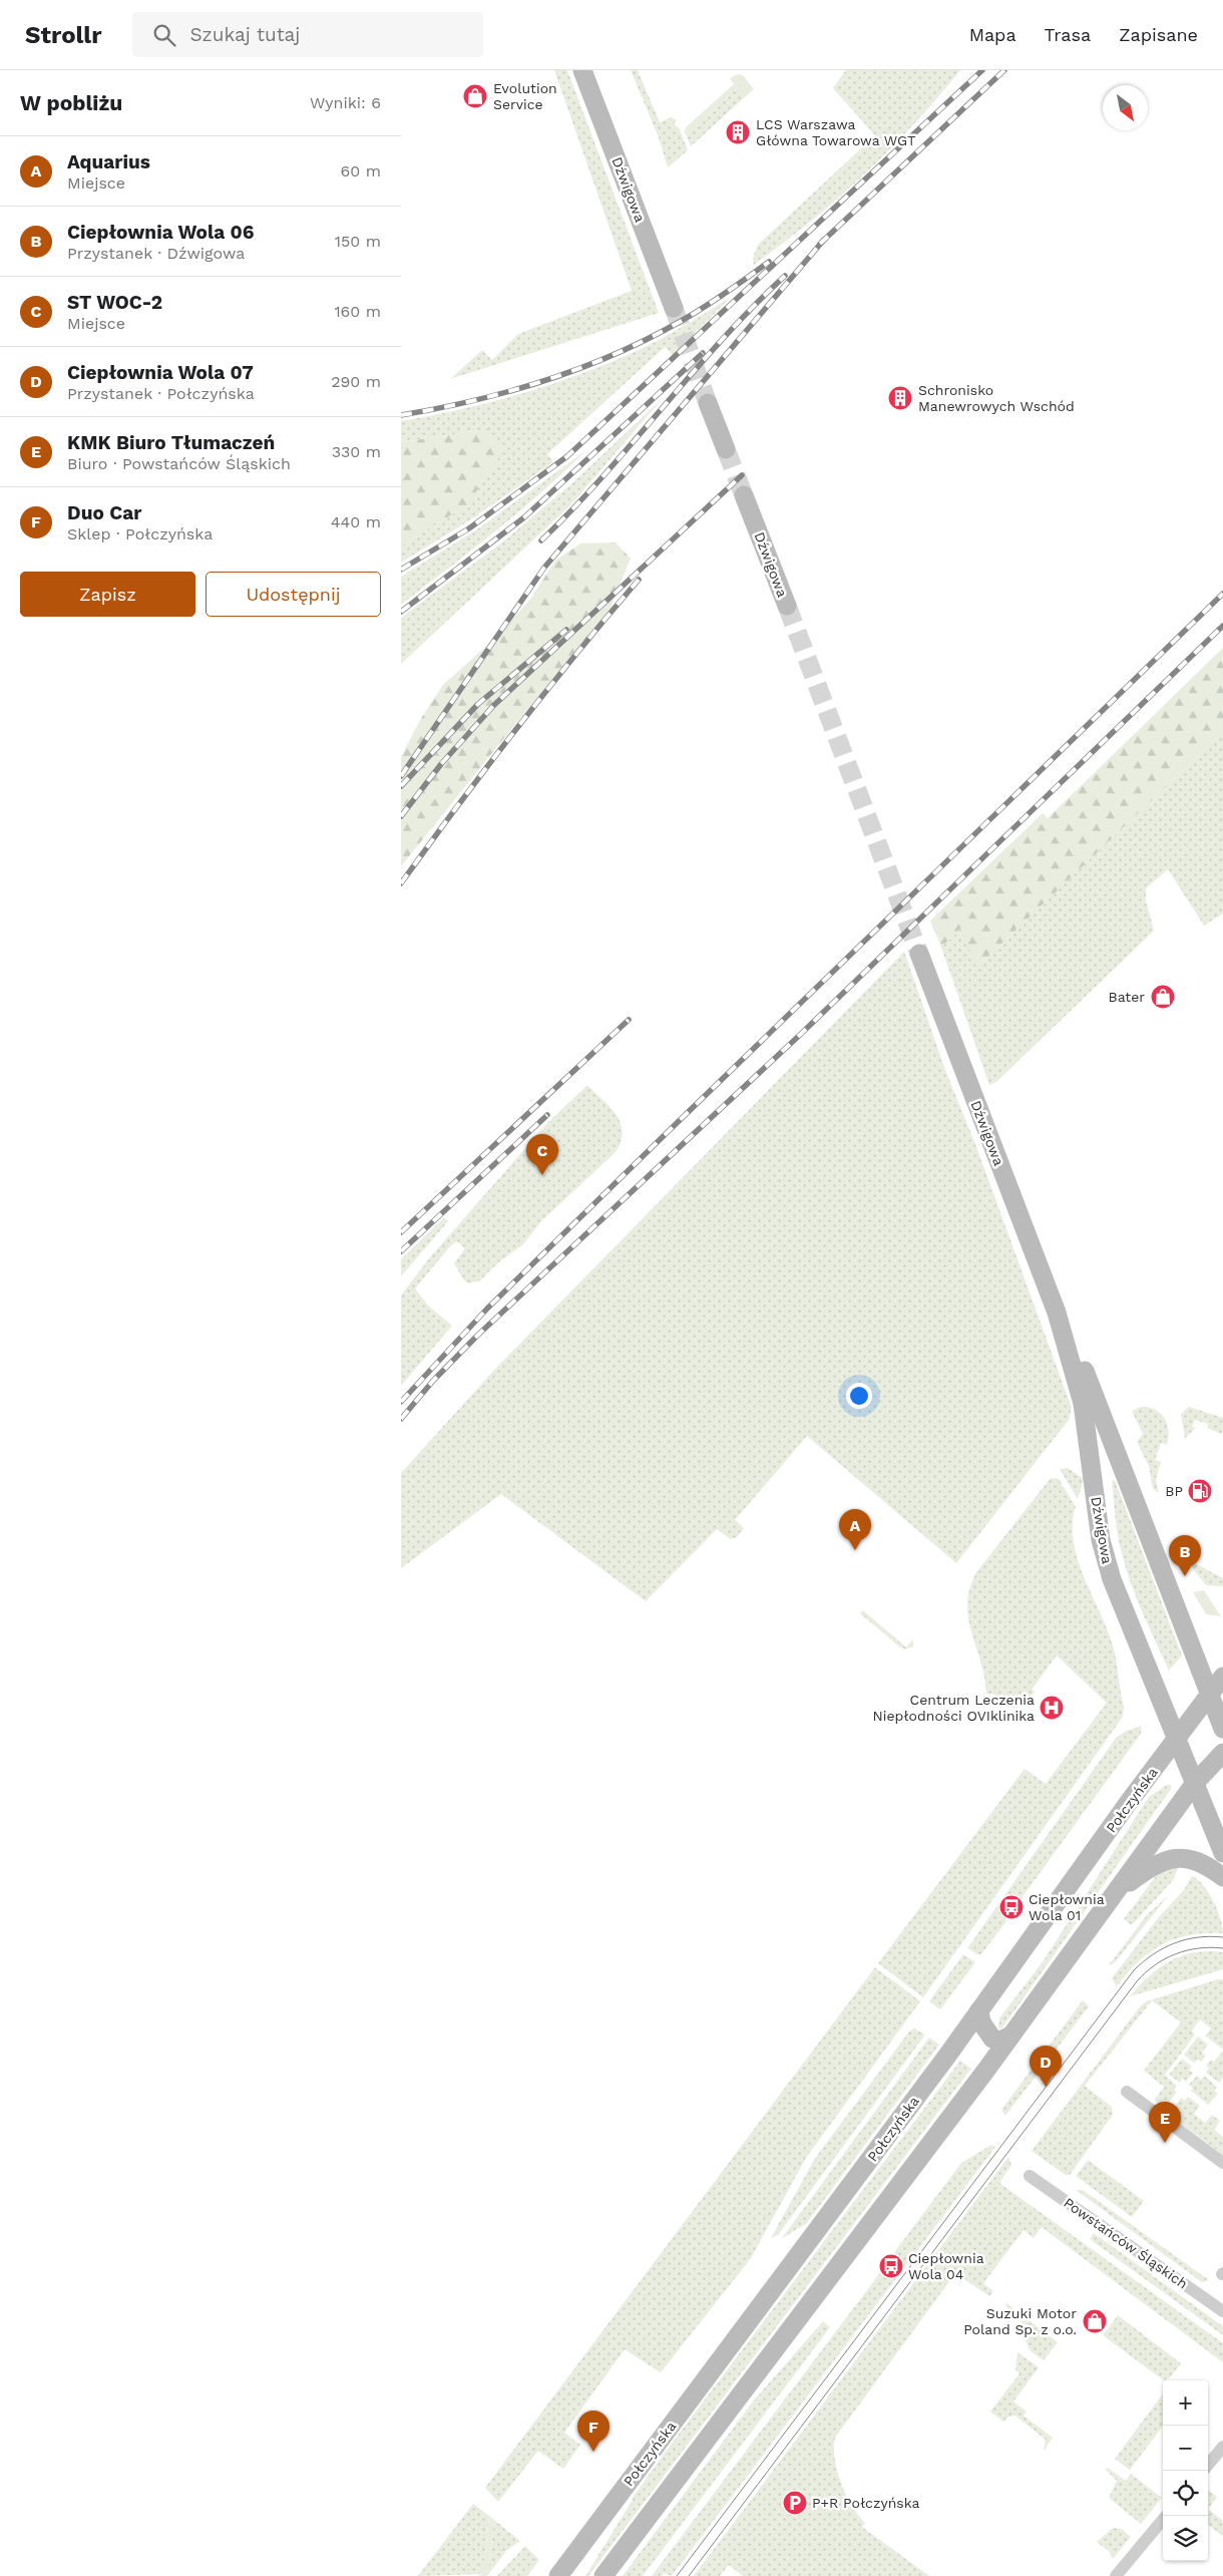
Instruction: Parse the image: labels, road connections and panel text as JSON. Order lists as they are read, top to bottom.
{
  "streets": {
    "main road": ["Dźwigowa", "Połczyńska"],
    "street": ["Powstańców Śląskich"]
  },
  "crossings": [
    ["Dźwigowa", "Połczyńska"]
  ],
  "places": {
    "shop": ["Evolution Service", "Bater", "Suzuki Motor Poland Sp. z o.o."],
    "building": ["LCS Warszawa Główna Towarowa WGT", "Schronisko Manewrowych Wschód"],
    "fuel station": ["BP"],
    "hospital": ["Centrum Leczenia Niepłodności OVIklinika"],
    "bus stop": ["Ciepłownia Wola 01", "Ciepłownia Wola 04"],
    "parking": ["P+R Połczyńska"]
  },
  "north": "bottom right",
  "page": {
    "header": "Strollr",
    "search": "Szukaj tutaj",
    "nav": ["Mapa", "Trasa", "Zapisane"],
    "heading": ["W pobliżu", "Wyniki: 6"],
    "list": [
      {
        "mark": "A",
        "name": "Aquarius",
        "note": "Miejsce",
        "value": "60 m"
      },
      {
        "mark": "B",
        "name": "Ciepłownia Wola 06",
        "note": "Przystanek · Dźwigowa",
        "value": "150 m"
      },
      {
        "mark": "C",
        "name": "ST WOC-2",
        "note": "Miejsce",
        "value": "160 m"
      },
      {
        "mark": "D",
        "name": "Ciepłownia Wola 07",
        "note": "Przystanek · Połczyńska",
        "value": "290 m"
      },
      {
        "mark": "E",
        "name": "KMK Biuro Tłumaczeń",
        "note": "Biuro · Powstańców Śląskich",
        "value": "330 m"
      },
      {
        "mark": "F",
        "name": "Duo Car",
        "note": "Sklep · Połczyńska",
        "value": "440 m"
      }
    ],
    "buttons": ["Zapisz", "Udostępnij"],
    "pins": [
      "C",
      "A",
      "B",
      "D",
      "E",
      "F"
    ],
    "map_buttons": ["+", "−"]
  }
}
